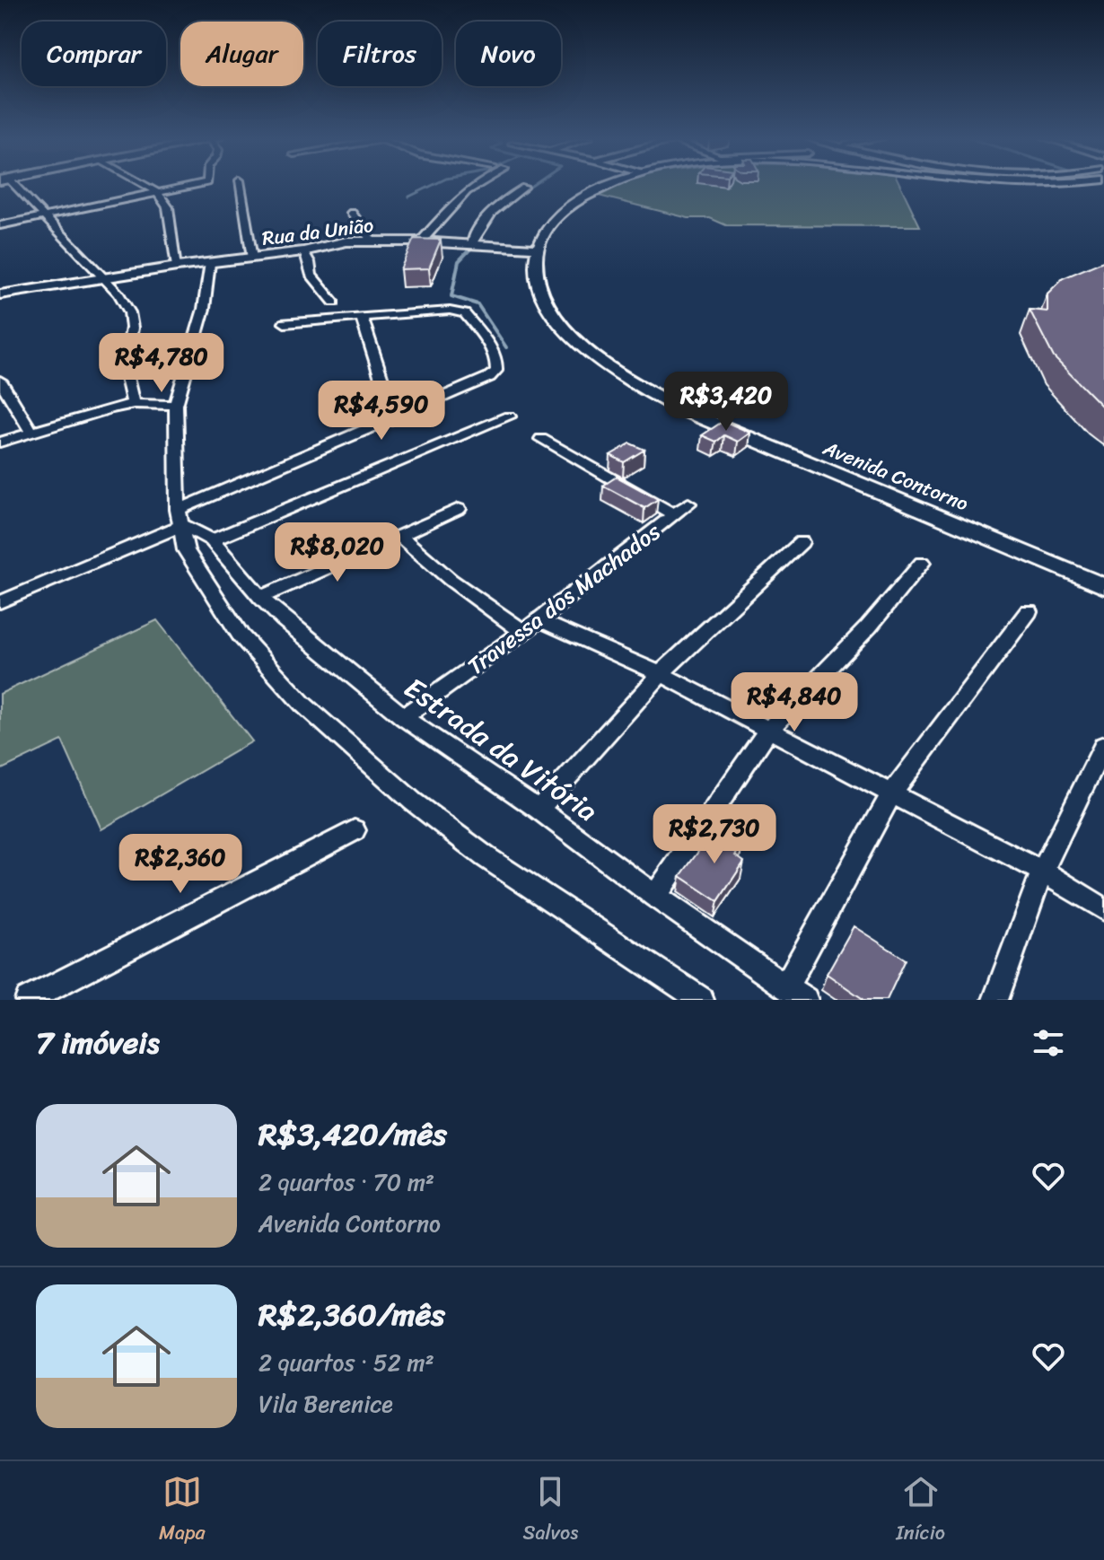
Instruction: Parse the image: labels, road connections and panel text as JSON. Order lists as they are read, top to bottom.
{
  "streets": {
    "street": [
      "Rua da União",
      "Avenida Contorno",
      "Travessa dos Machados",
      "Estrada da Vitória"
    ]
  },
  "crossings": [
    ["Rua da União", "Avenida Contorno"],
    ["Travessa dos Machados", "Estrada da Vitória"]
  ],
  "page": {
    "chip": [
      "Comprar",
      "Alugar",
      "Filtros",
      "Novo"
    ],
    "price": [
      "R$4,780",
      "R$3,420",
      "R$4,590",
      "R$8,020",
      "R$4,840",
      "R$2,730",
      "R$2,360"
    ],
    "heading": "7 imóveis",
    "list": [
      {
        "name": "R$3,420/mês",
        "note": "2 quartos · 70 m² · Avenida Contorno"
      },
      {
        "name": "R$2,360/mês",
        "note": "2 quartos · 52 m² · Vila Berenice"
      }
    ],
    "tabs": ["Mapa", "Salvos", "Início"]
  }
}
